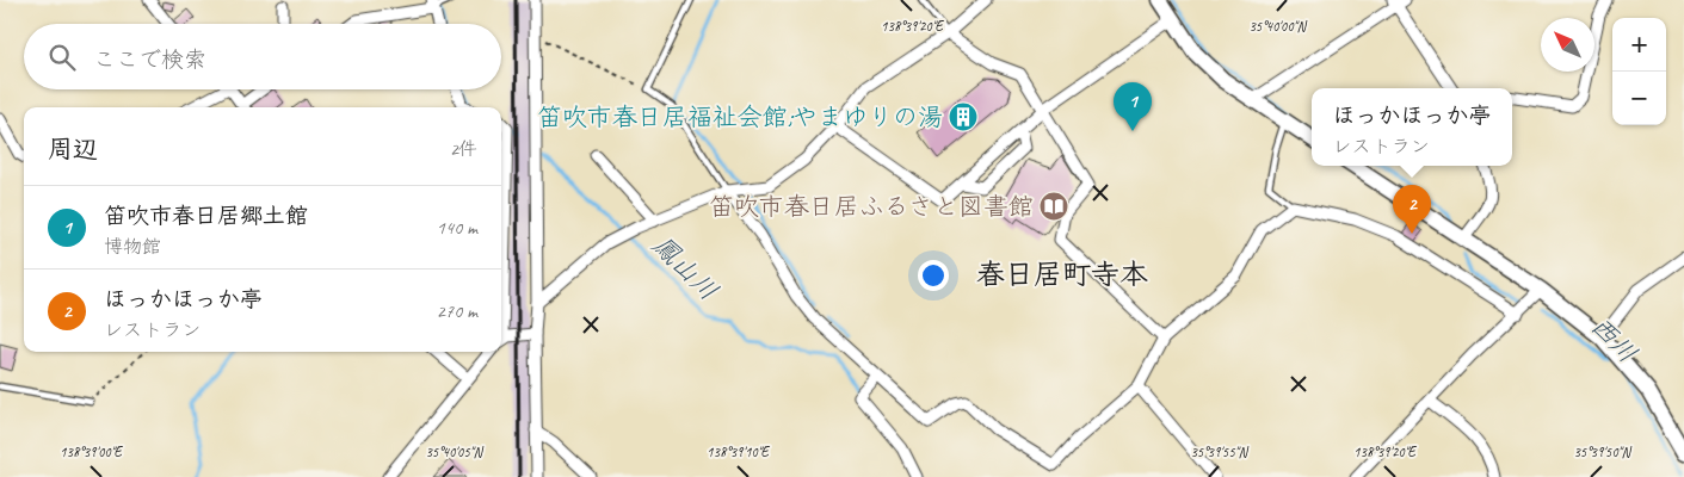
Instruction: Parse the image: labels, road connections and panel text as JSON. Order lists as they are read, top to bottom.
{
  "districts": ["春日居町寺本"],
  "water": ["鳳山川", "西川"],
  "places": {
    "building": ["笛吹市春日居福祉会館;やまゆりの湯"],
    "library": ["笛吹市春日居ふるさと図書館"]
  },
  "north": "top left",
  "page": {
    "map_buttons": ["+", "−"],
    "search": "ここで検索",
    "pins": ["1", "2"],
    "popup": ["ほっかほっか亭", "レストラン"],
    "heading": ["周辺", "2件"],
    "list": [
      {
        "mark": "1",
        "name": "笛吹市春日居郷土館",
        "note": "博物館",
        "value": "140 m"
      },
      {
        "mark": "2",
        "name": "ほっかほっか亭",
        "note": "レストラン",
        "value": "270 m"
      }
    ]
  },
  "coordinates": [
    "138°39'20\"E",
    "35°40'00\"N",
    "35°40'05\"N",
    "35°39'55\"N",
    "35°39'50\"N",
    "138°39'00\"E",
    "138°39'10\"E"
  ]
}
